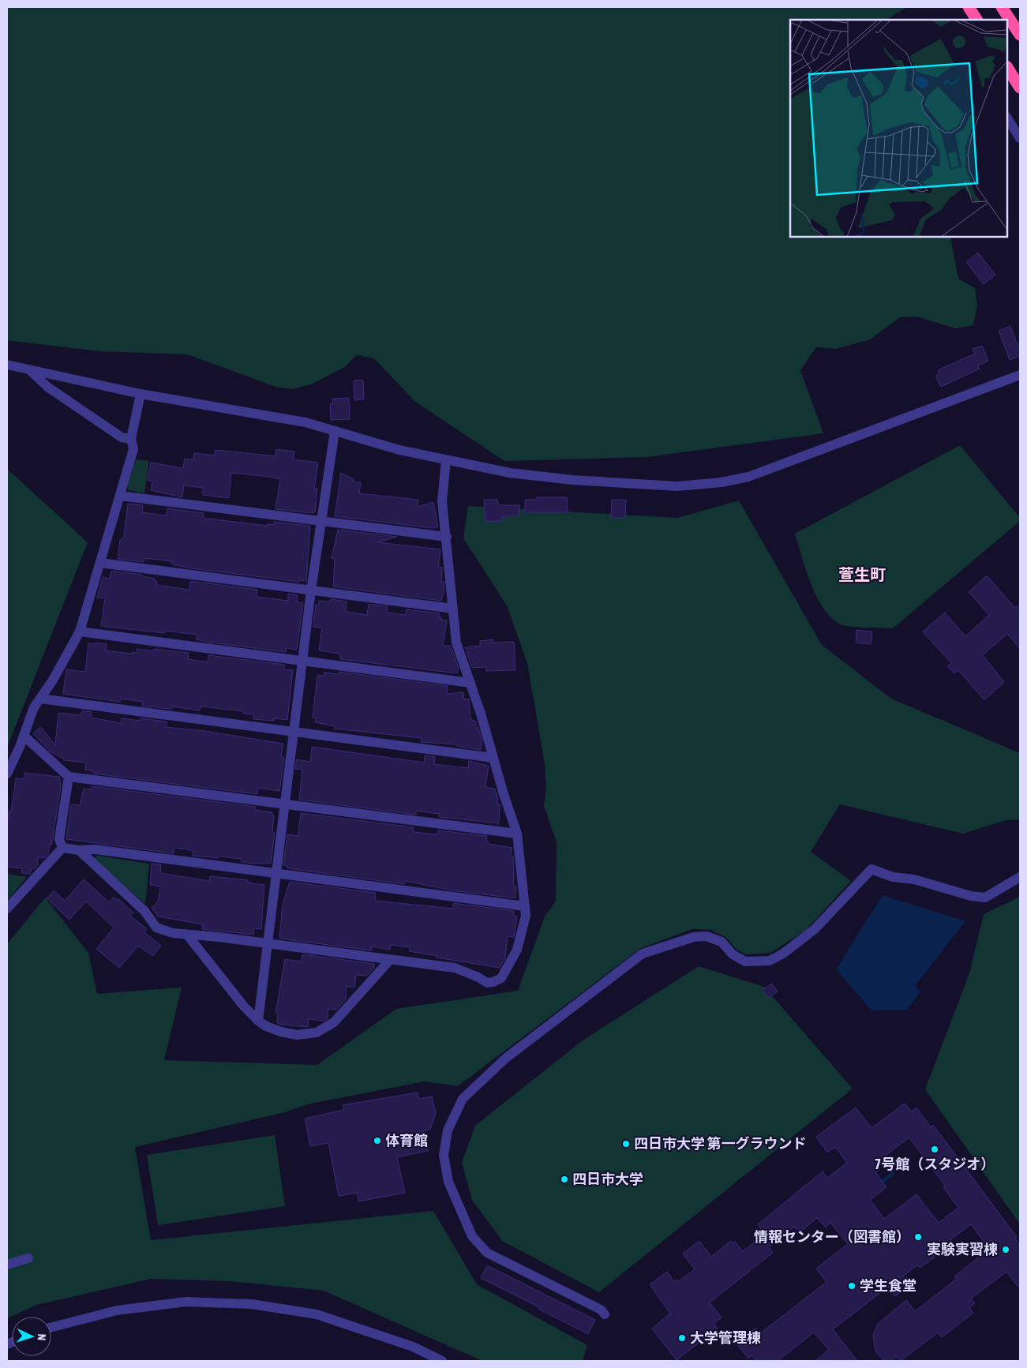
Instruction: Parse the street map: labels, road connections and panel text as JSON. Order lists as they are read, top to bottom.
{
  "districts": ["萱生町"],
  "places": [
    "体育館",
    "四日市大学 第一グラウンド",
    "7号館（スタジオ）",
    "四日市大学",
    "情報センター（図書館）",
    "実験実習棟",
    "学生食堂",
    "大学管理棟"
  ],
  "north": "right"
}
